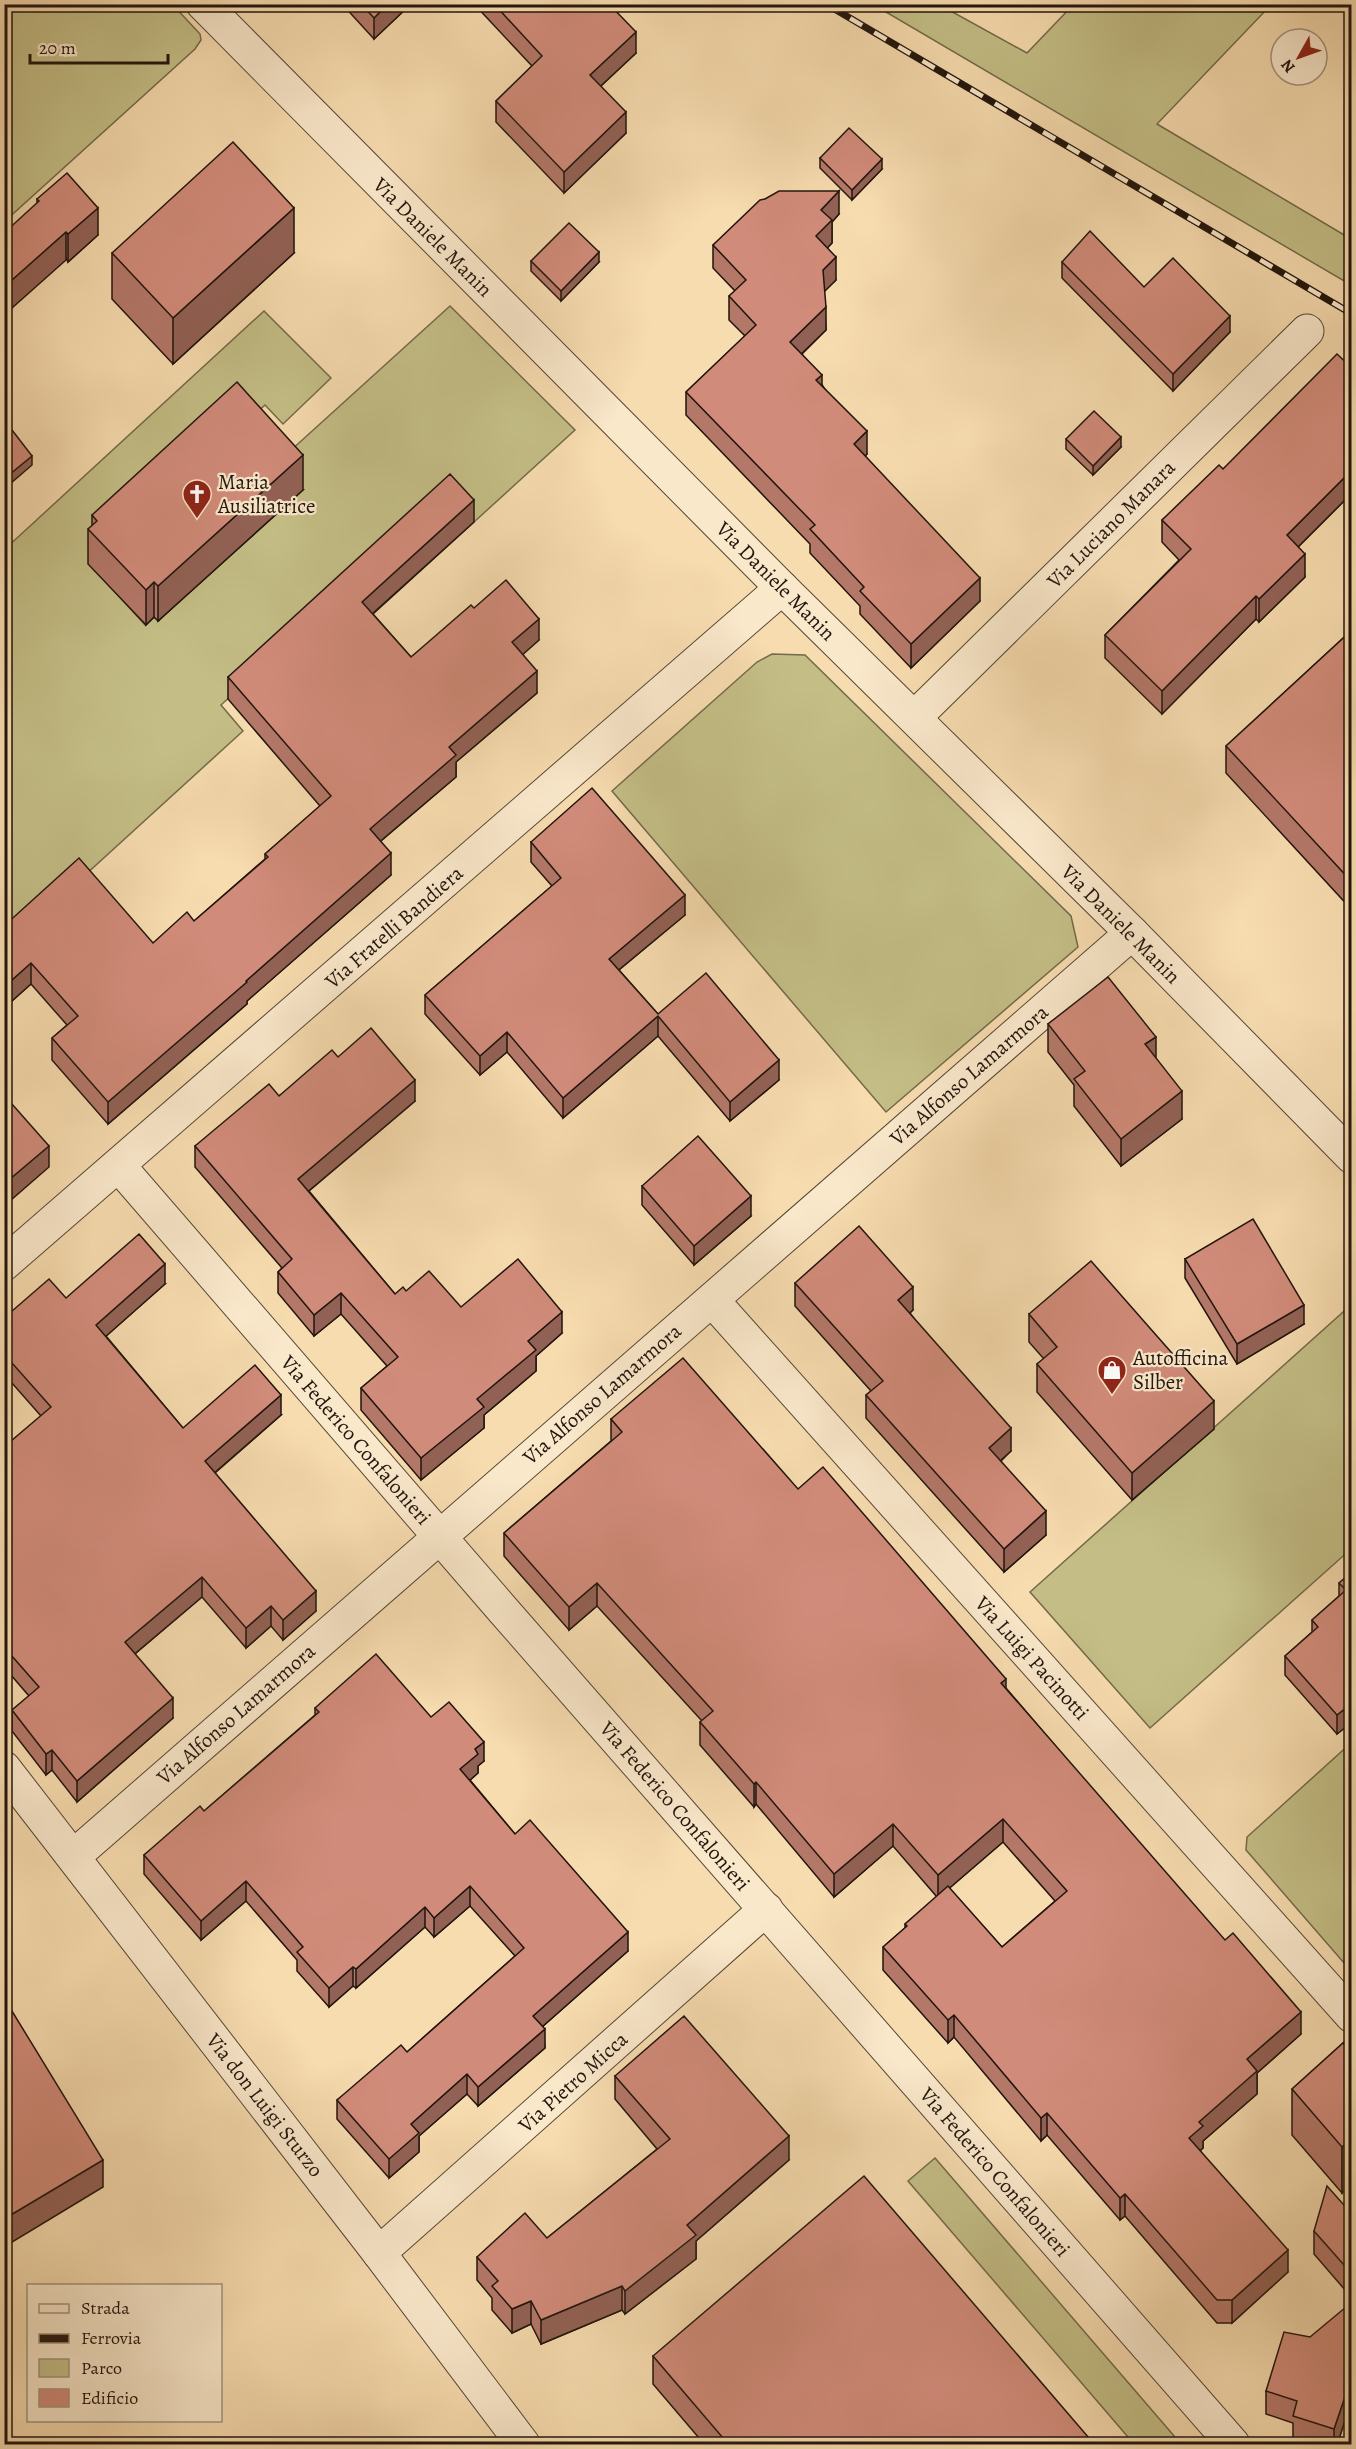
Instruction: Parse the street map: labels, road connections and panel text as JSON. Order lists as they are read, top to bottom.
{
  "streets": {
    "street": [
      "Via Daniele Manin",
      "Via Luciano Manara",
      "Via Fratelli Bandiera",
      "Via Alfonso Lamarmora",
      "Via Federico Confalonieri",
      "Via Luigi Pacinotti",
      "Via Pietro Micca",
      "Via don Luigi Sturzo"
    ]
  },
  "crossings": [
    ["Via Daniele Manin", "Via Luciano Manara"],
    ["Via Daniele Manin", "Via Fratelli Bandiera"],
    ["Via Daniele Manin", "Via Alfonso Lamarmora"],
    ["Via Fratelli Bandiera", "Via Federico Confalonieri"],
    ["Via Alfonso Lamarmora", "Via Federico Confalonieri"],
    ["Via Alfonso Lamarmora", "Via Luigi Pacinotti"],
    ["Via Alfonso Lamarmora", "Via don Luigi Sturzo"],
    ["Via Federico Confalonieri", "Via Pietro Micca"],
    ["Via Pietro Micca", "Via don Luigi Sturzo"]
  ],
  "places": {
    "church": ["Maria Ausiliatrice"],
    "shop": ["Autofficina Silber"]
  },
  "legend": [
    "Strada",
    "Ferrovia",
    "Parco",
    "Edificio"
  ],
  "scale_bar": "20 m",
  "north": "bottom left"
}
